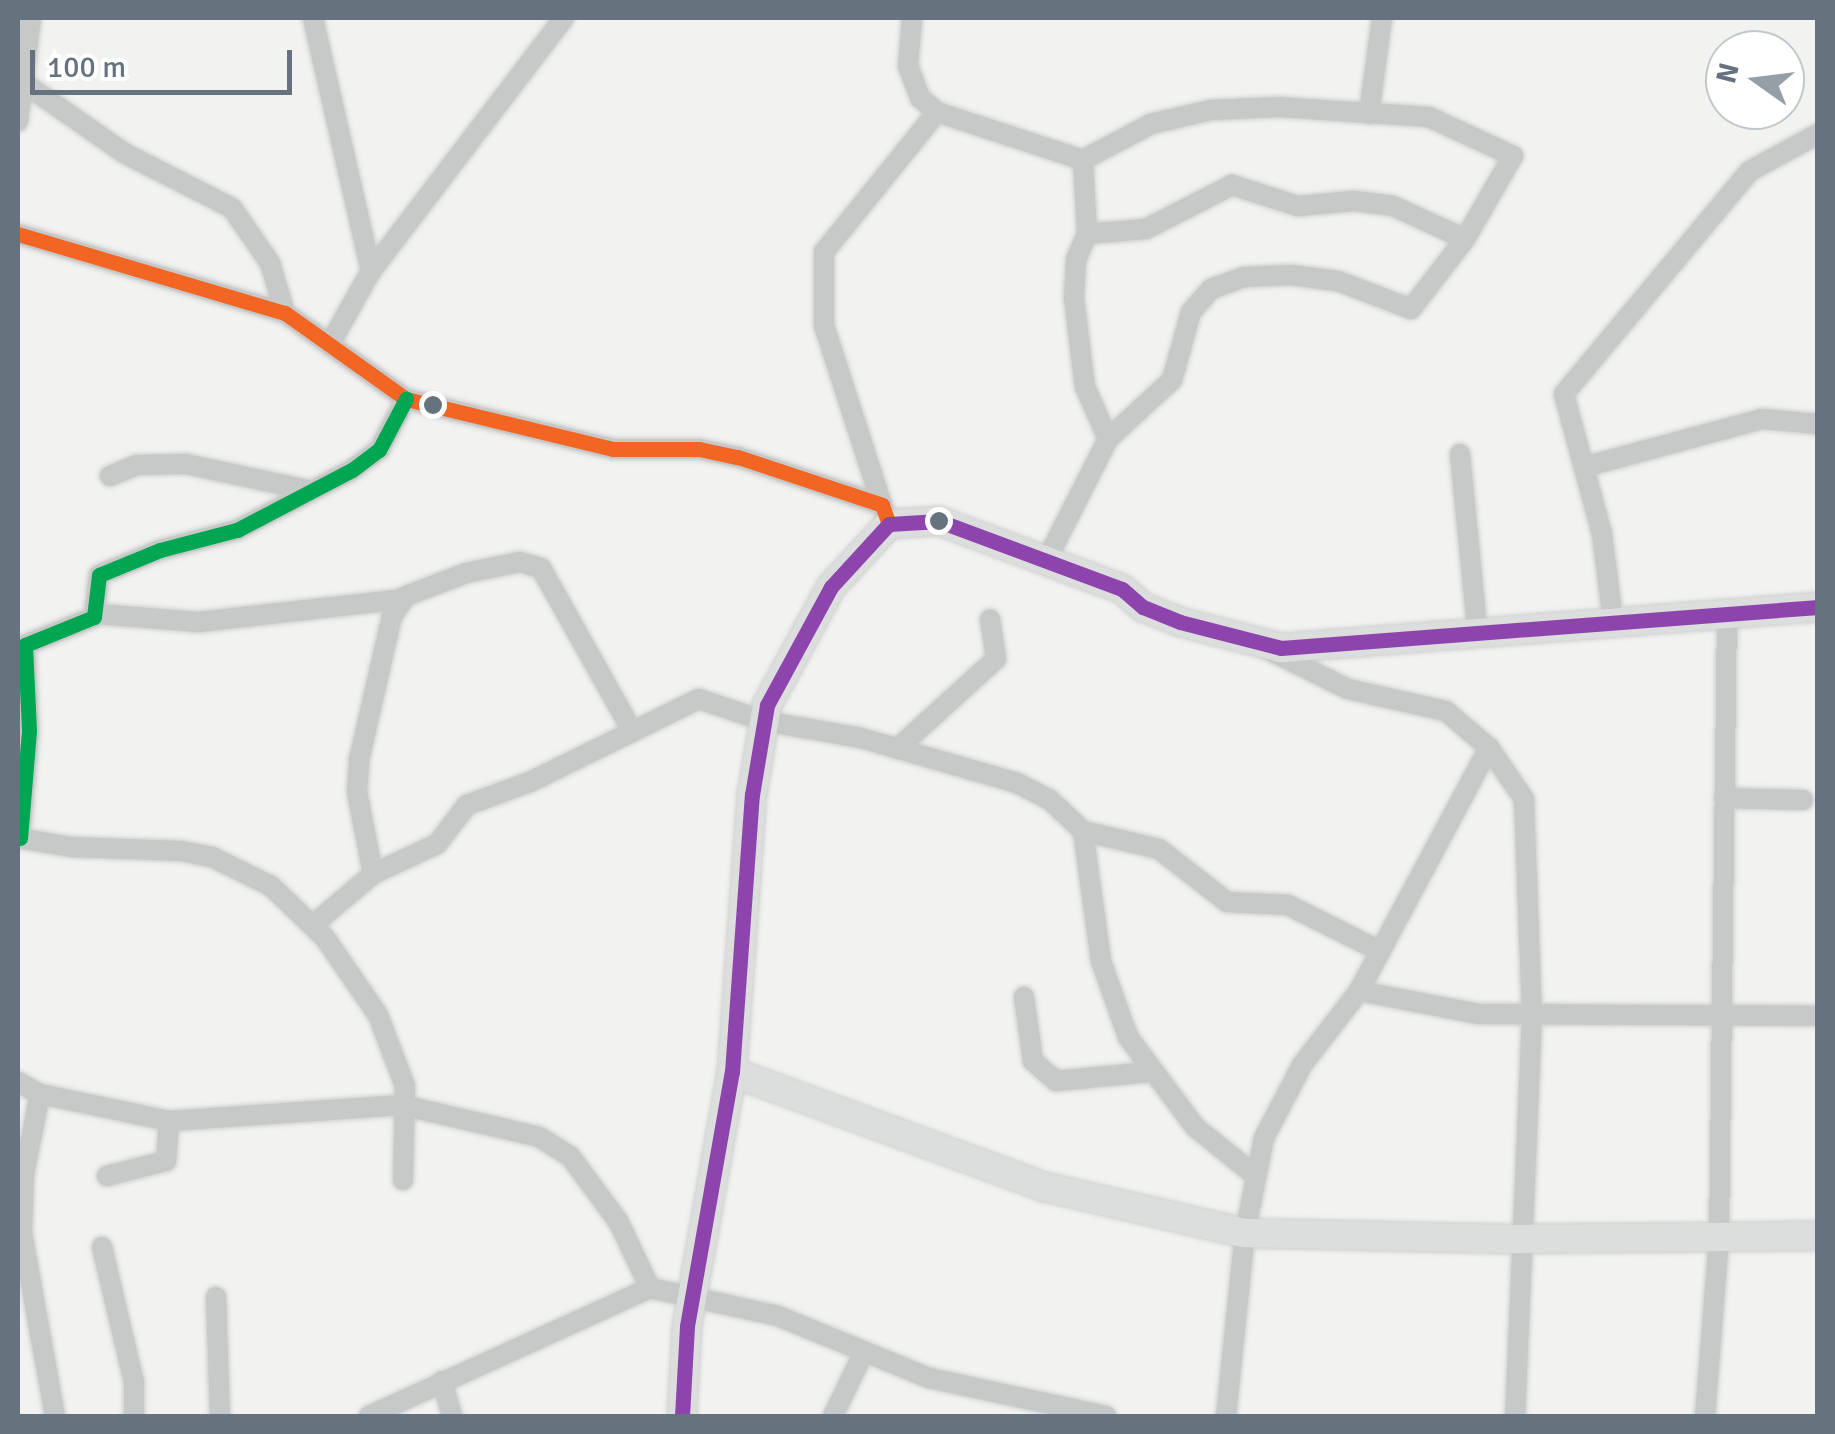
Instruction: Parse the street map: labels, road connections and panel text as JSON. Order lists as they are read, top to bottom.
{
  "scale_bar": "100 m",
  "north": "left"
}
